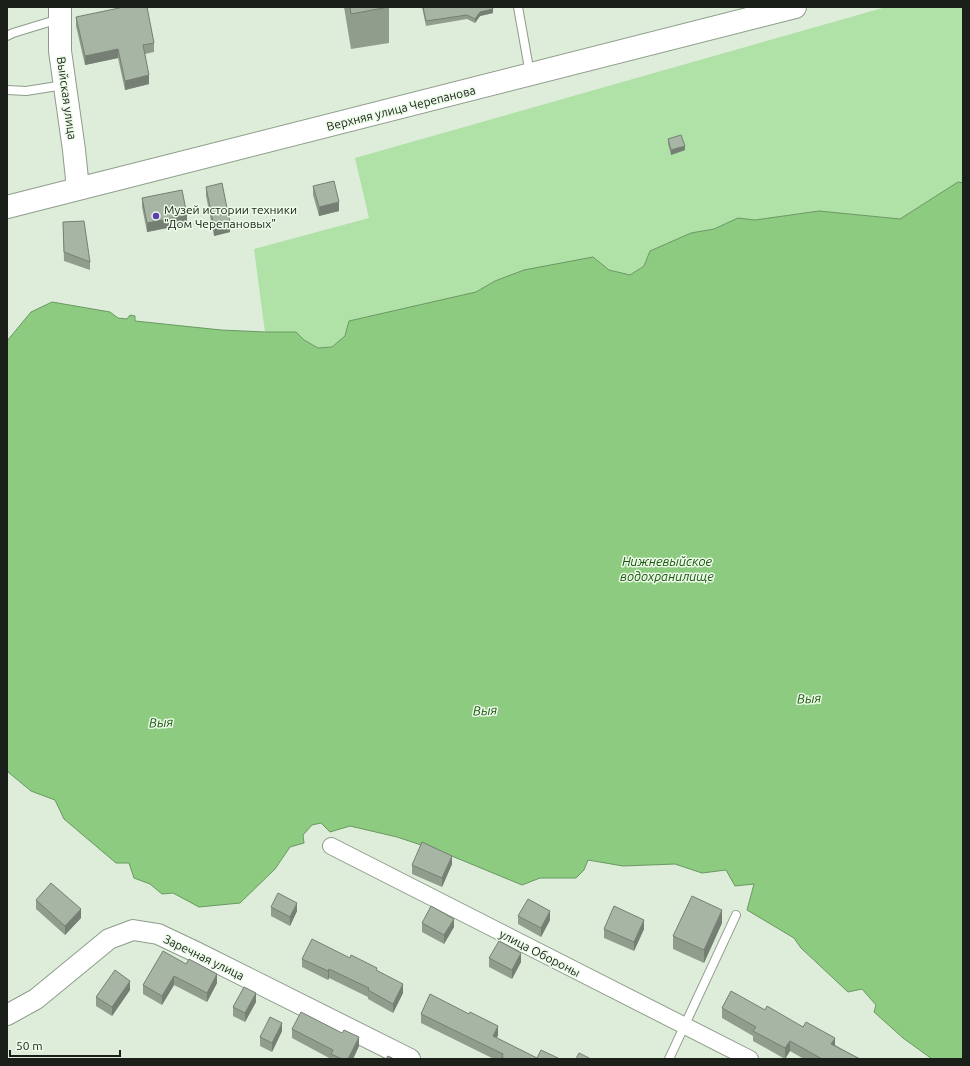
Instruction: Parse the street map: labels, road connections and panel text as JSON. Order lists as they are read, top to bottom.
{
  "streets": {
    "main road": ["Выйская улица", "Верхняя улица Черепанова"],
    "street": ["улица Обороны", "Заречная улица"]
  },
  "crossings": [
    ["Выйская улица", "Верхняя улица Черепанова"]
  ],
  "water": ["Нижневыйское водохранилище", "Выя"],
  "places": ["Музей истории техники \"Дом Черепановых\""],
  "scale_bar": "50 m"
}
